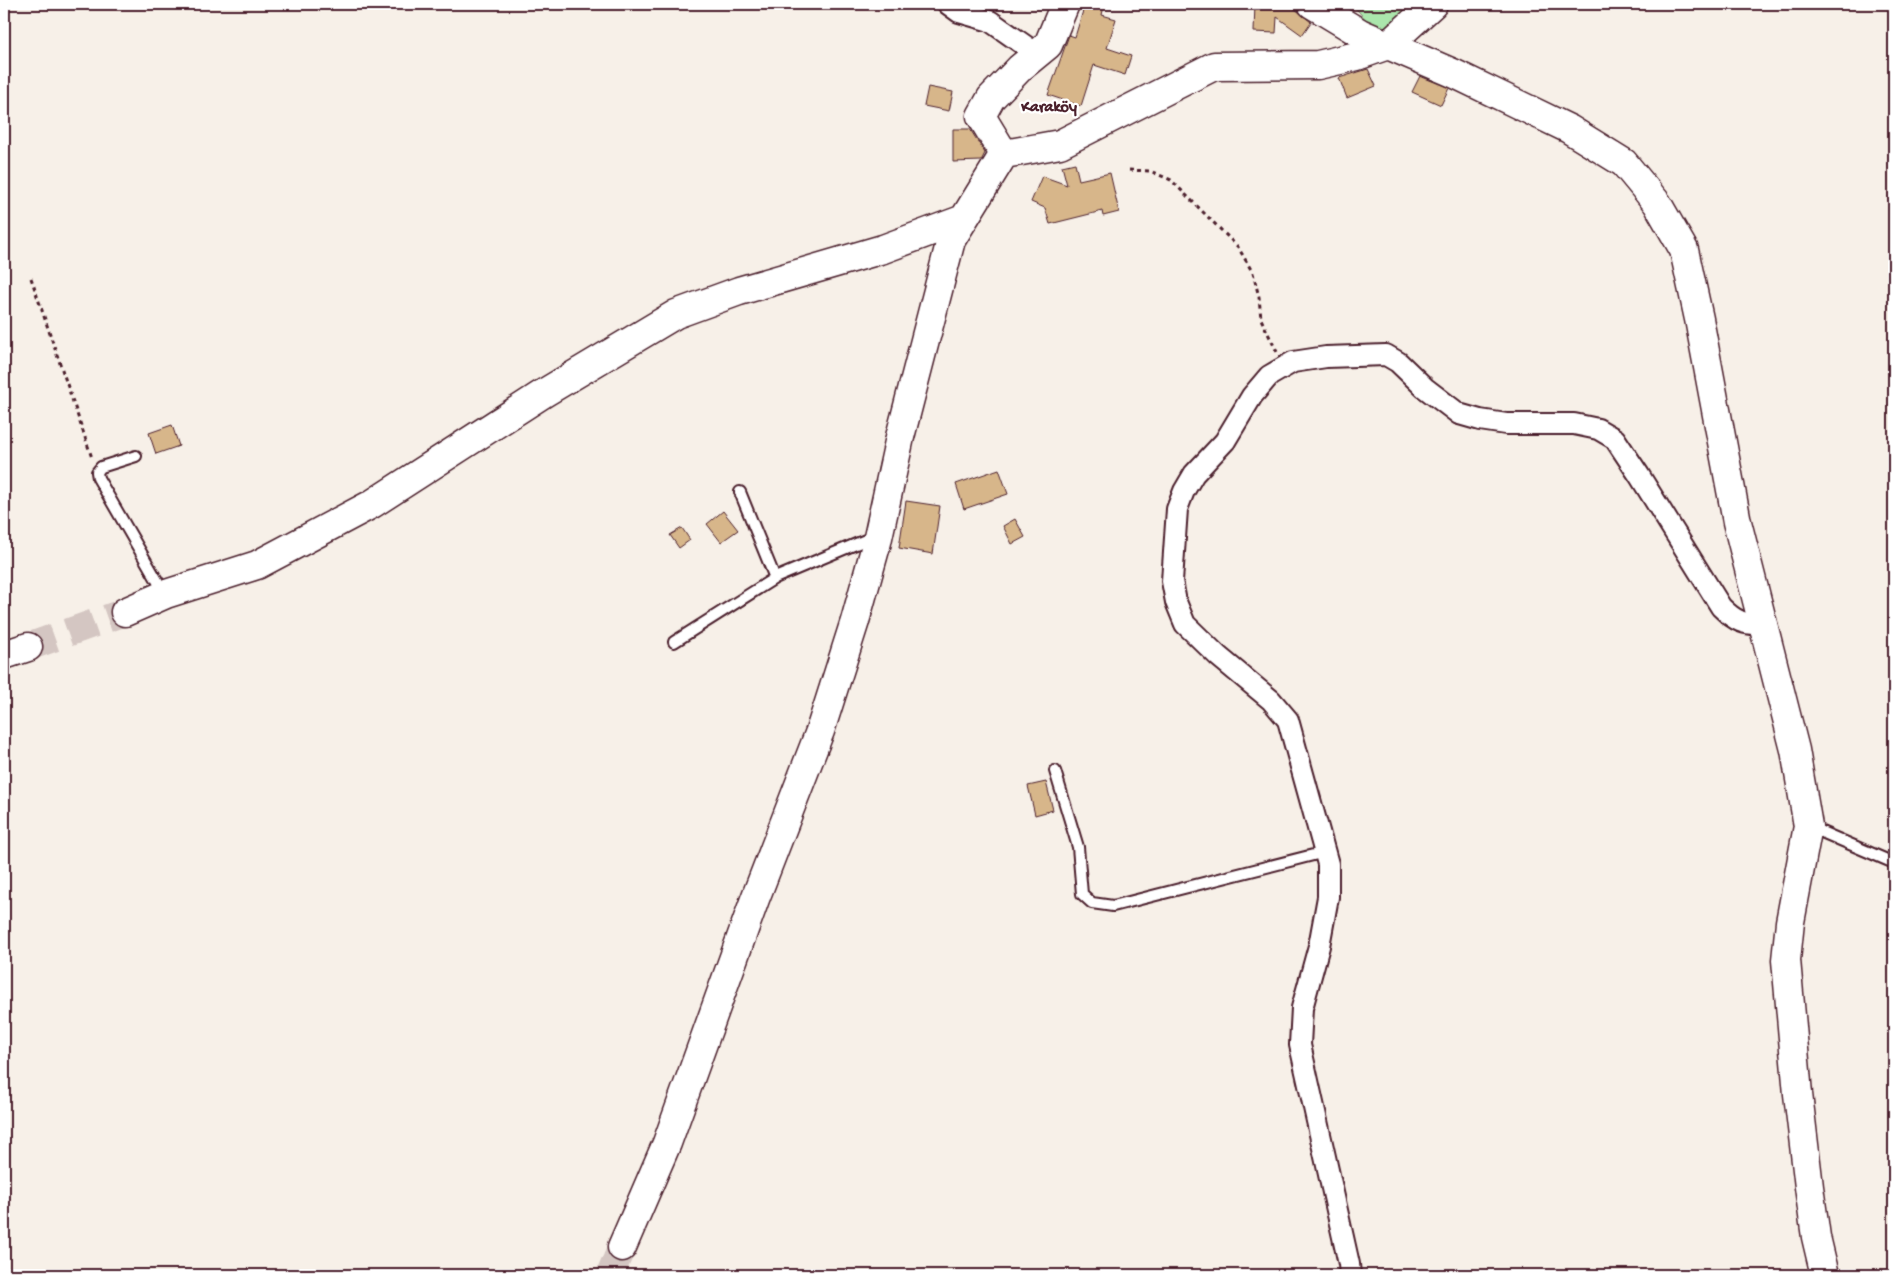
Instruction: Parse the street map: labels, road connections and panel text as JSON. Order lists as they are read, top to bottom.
{
  "districts": ["Karaköy"]
}
